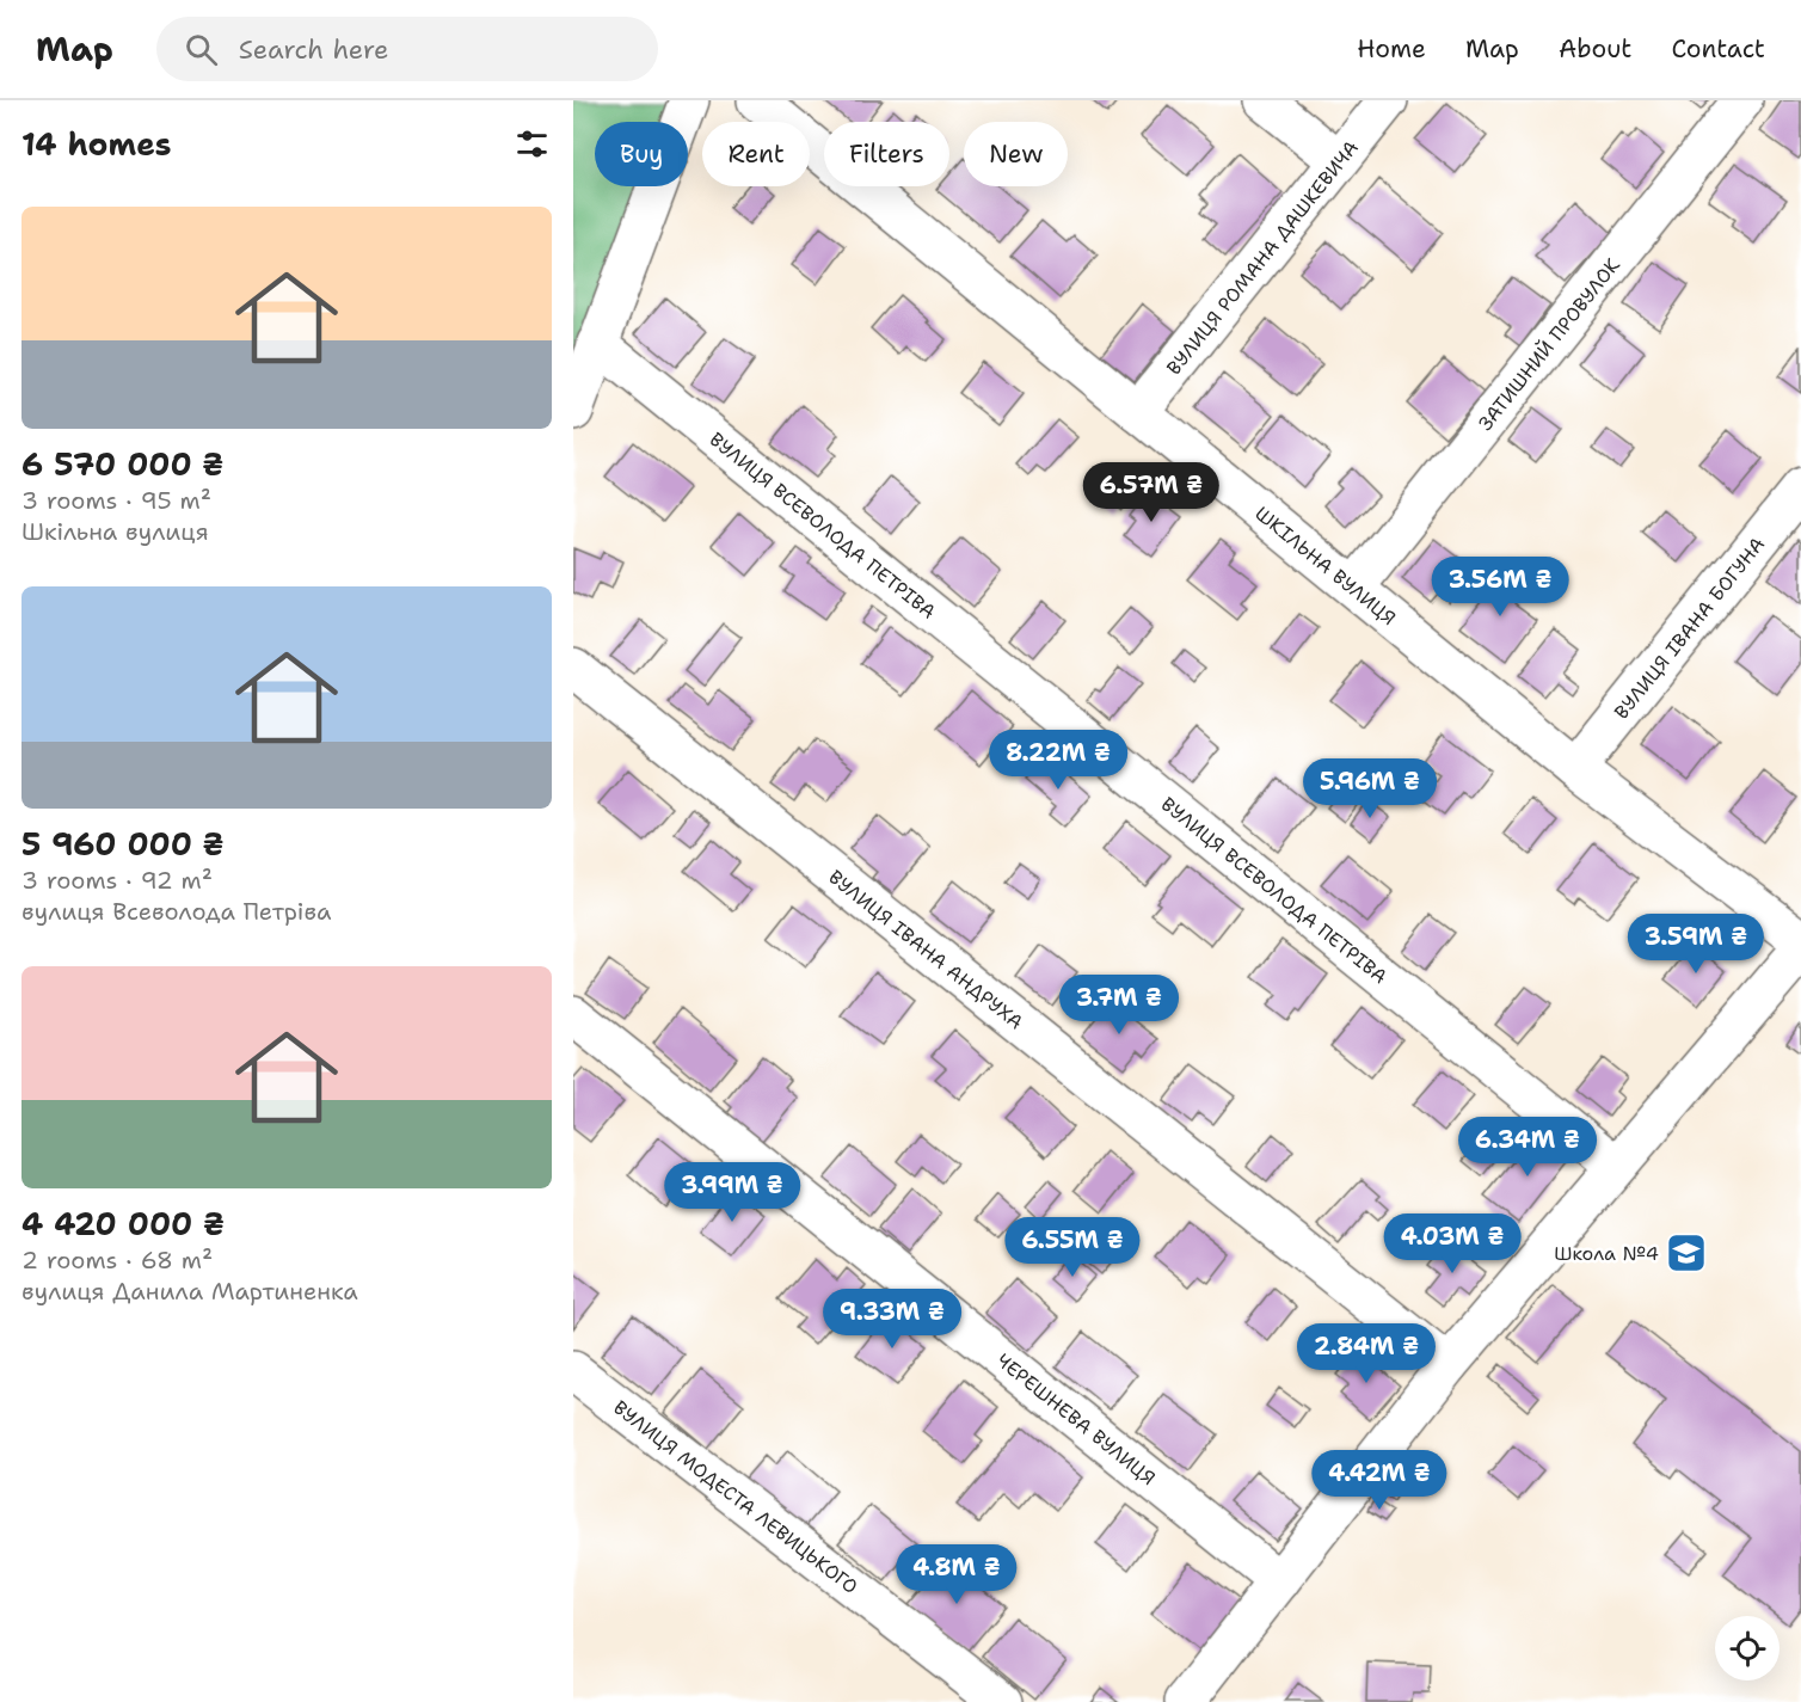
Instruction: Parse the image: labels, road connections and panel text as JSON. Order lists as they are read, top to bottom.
{
  "streets": {
    "street": [
      "ВУЛИЦЯ РОМАНА ДАШКЕВИЧА",
      "ЗАТИШНИЙ ПРОВУЛОК",
      "ВУЛИЦЯ ВСЕВОЛОДА ПЕТРІВА",
      "ШКІЛЬНА ВУЛИЦЯ",
      "ВУЛИЦЯ ІВАНА БОГУНА",
      "ВУЛИЦЯ ІВАНА АНДРУХА",
      "ЧЕРЕШНЕВА ВУЛИЦЯ",
      "ВУЛИЦЯ МОДЕСТА ЛЕВИЦЬКОГО"
    ]
  },
  "crossings": [
    ["ВУЛИЦЯ РОМАНА ДАШКЕВИЧА", "ШКІЛЬНА ВУЛИЦЯ"],
    ["ЗАТИШНИЙ ПРОВУЛОК", "ШКІЛЬНА ВУЛИЦЯ"],
    ["ШКІЛЬНА ВУЛИЦЯ", "ВУЛИЦЯ ІВАНА БОГУНА"]
  ],
  "places": {
    "school or university": ["Школа №4"]
  },
  "page": {
    "header": "Map",
    "search": "Search here",
    "nav": [
      "Home",
      "Map",
      "About",
      "Contact"
    ],
    "heading": "14 homes",
    "chip": [
      "Buy",
      "Rent",
      "Filters",
      "New"
    ],
    "list": [
      {
        "name": "6 570 000 ₴",
        "note": "3 rooms · 95 m² · Шкільна вулиця"
      },
      {
        "name": "5 960 000 ₴",
        "note": "3 rooms · 92 m² · вулиця Всеволода Петріва"
      },
      {
        "name": "4 420 000 ₴",
        "note": "2 rooms · 68 m² · вулиця Данила Мартиненка"
      }
    ],
    "price": [
      "6.57M ₴",
      "3.56M ₴",
      "8.22M ₴",
      "5.96M ₴",
      "3.59M ₴",
      "3.7M ₴",
      "6.34M ₴",
      "3.99M ₴",
      "4.03M ₴",
      "6.55M ₴",
      "9.33M ₴",
      "2.84M ₴",
      "4.42M ₴",
      "4.8M ₴"
    ]
  }
}
